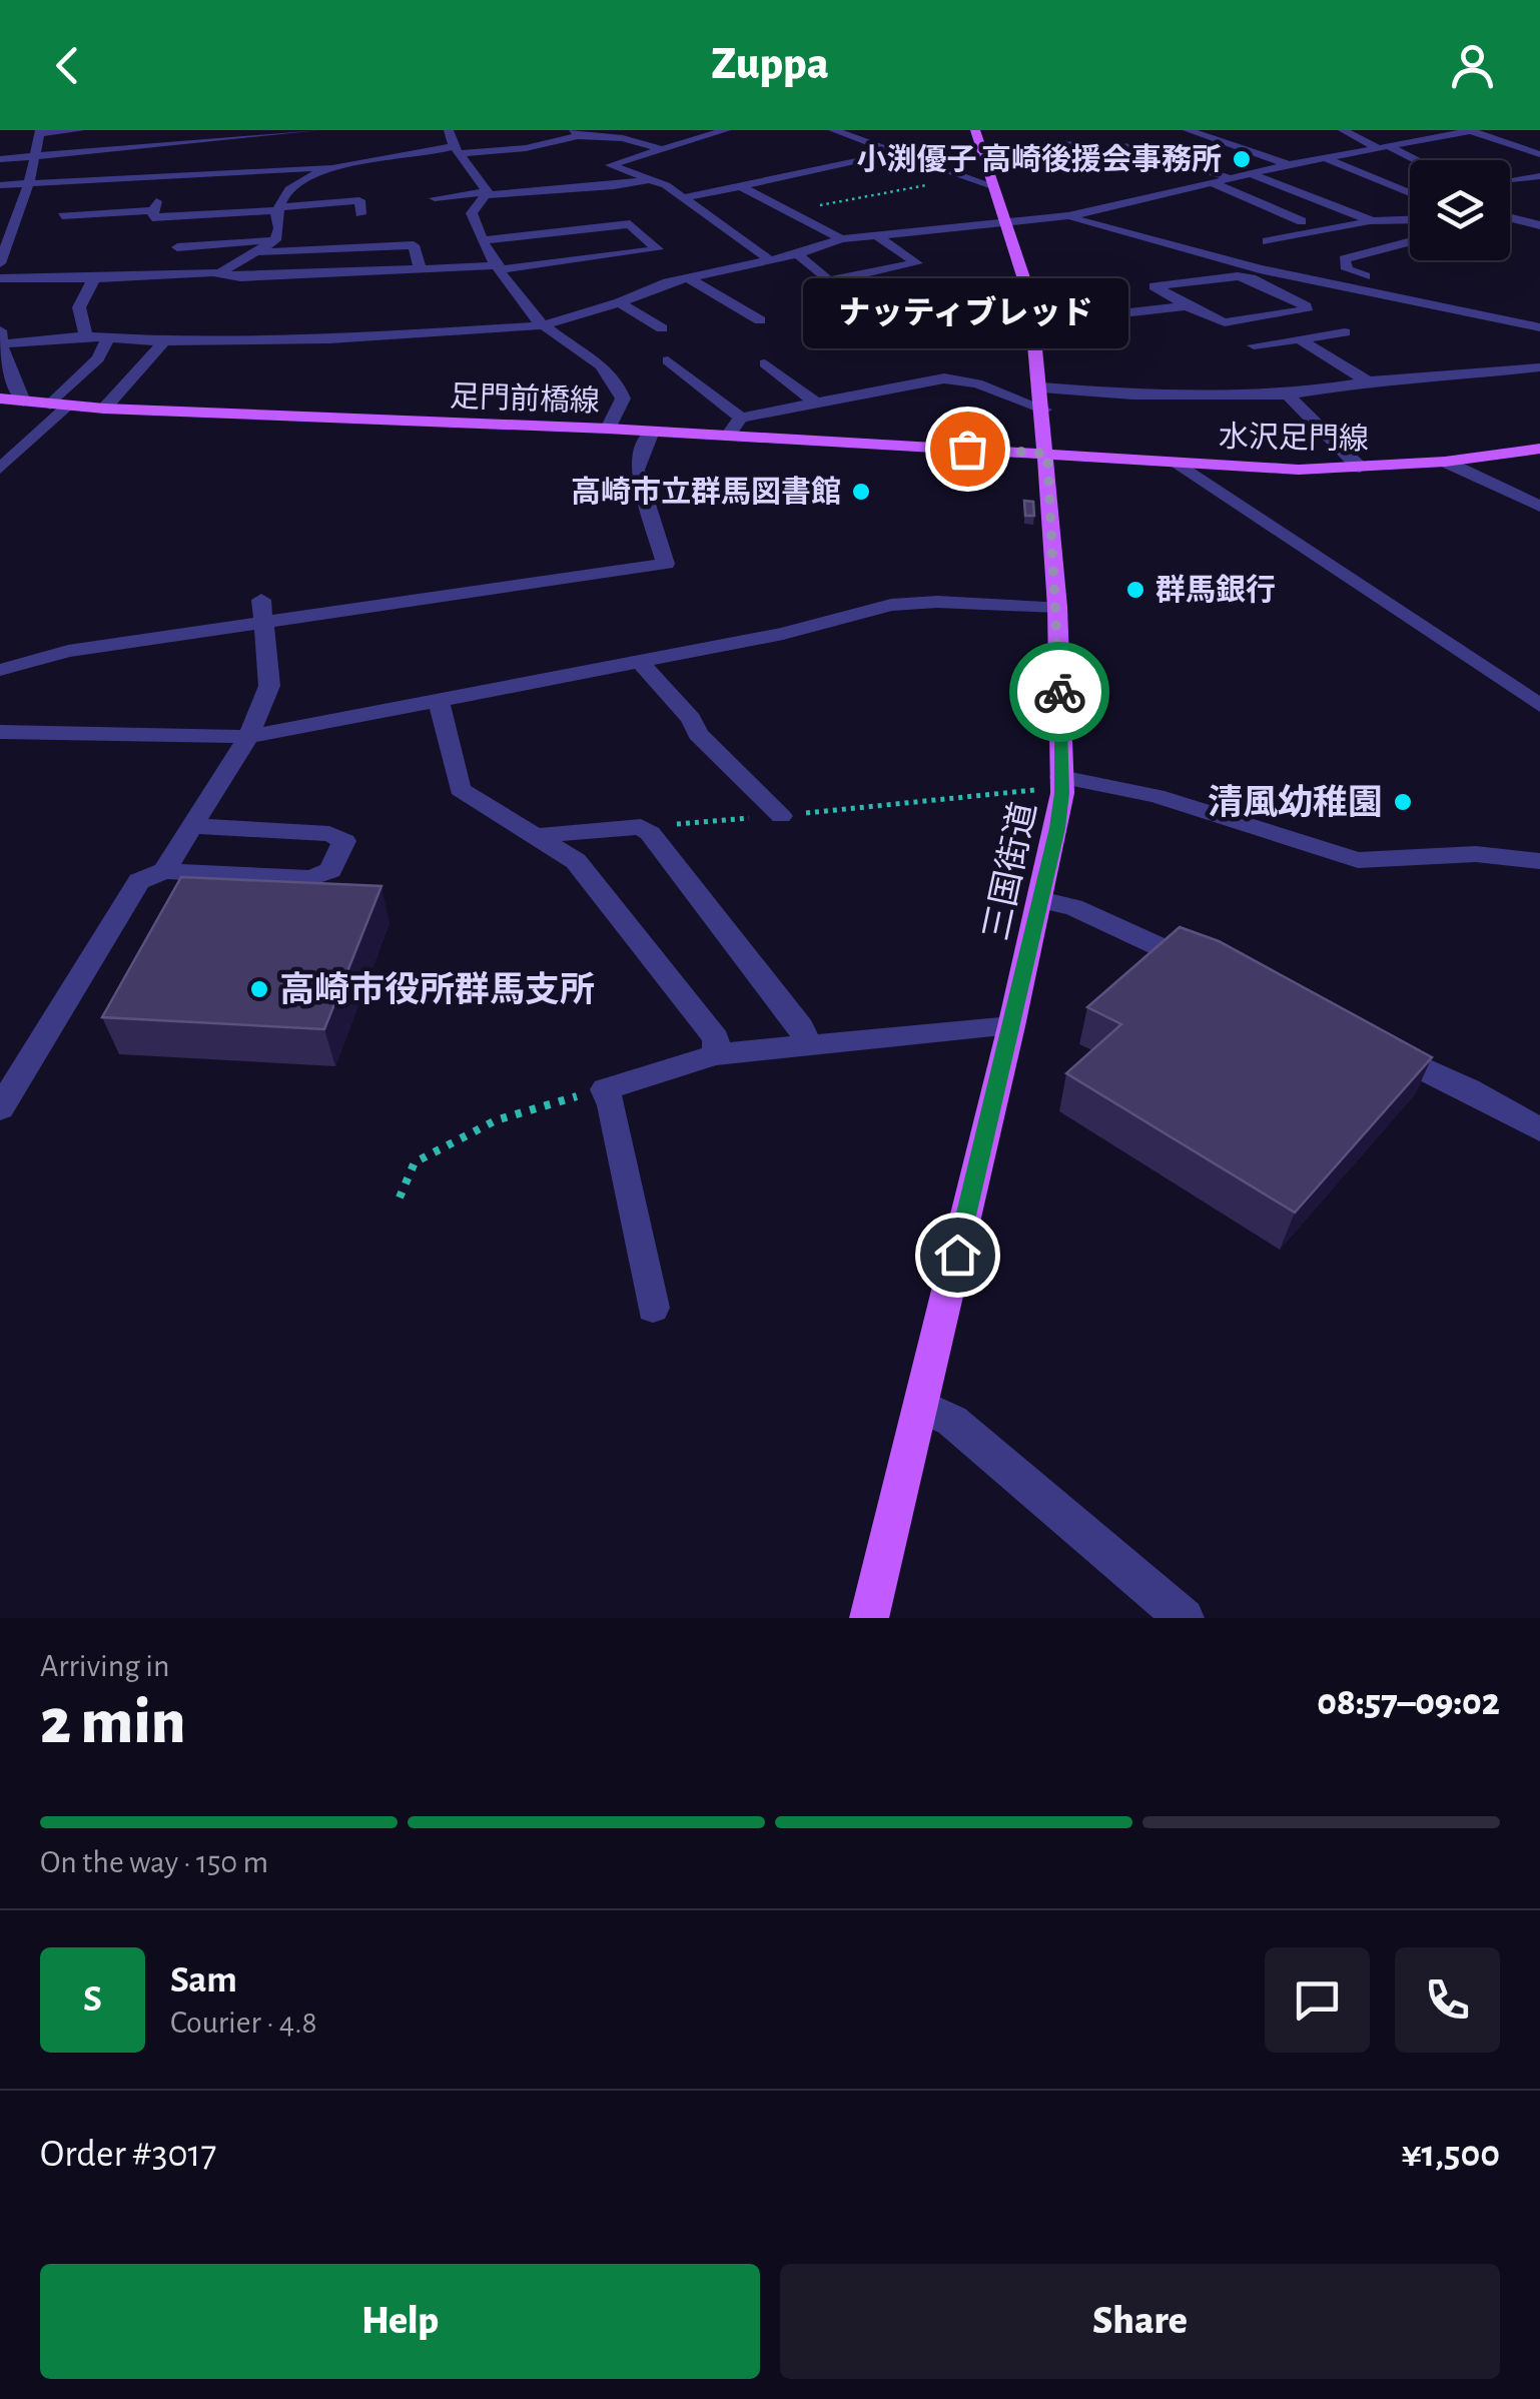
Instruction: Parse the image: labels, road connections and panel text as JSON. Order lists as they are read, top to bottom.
{
  "streets": {
    "main road": ["足門前橋線", "水沢足門線", "三国街道"]
  },
  "crossings": [
    ["足門前橋線", "水沢足門線"],
    ["足門前橋線", "三国街道"],
    ["水沢足門線", "三国街道"]
  ],
  "places": [
    "小渕優子 高崎後援会事務所",
    "ナッティブレッド",
    "高崎市立群馬図書館",
    "群馬銀行",
    "清風幼稚園",
    "高崎市役所群馬支所"
  ],
  "page": {
    "header": "Zuppa",
    "bubble": "ナッティブレッド",
    "heading": ["2 min", "Arriving in", "08:57–09:02"],
    "panel": [
      "Sam",
      "Courier · 4.8",
      "Order #3017",
      "¥1,500"
    ],
    "bar": "On the way · 150 m",
    "round": "S",
    "buttons": ["Help", "Share"]
  }
}
